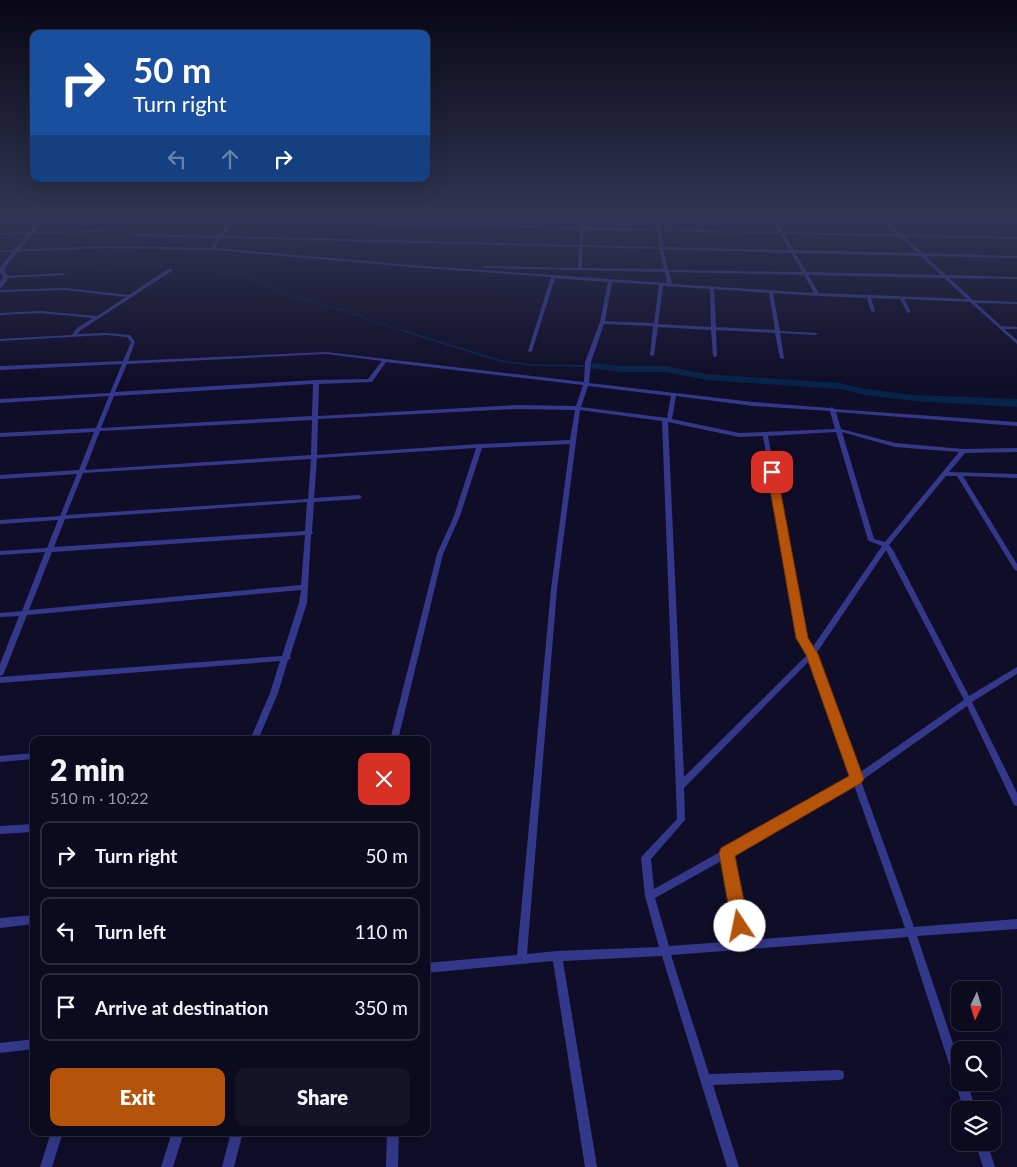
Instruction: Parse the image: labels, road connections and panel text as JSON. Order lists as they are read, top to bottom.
{
  "north": "bottom",
  "page": {
    "turn": ["50 m", "Turn right"],
    "heading": ["2 min", "510 m · 10:22"],
    "list": [
      {
        "name": "Turn right",
        "value": "50 m"
      },
      {
        "name": "Turn left",
        "value": "110 m"
      },
      {
        "name": "Arrive at destination",
        "value": "350 m"
      }
    ],
    "buttons": ["Exit", "Share"]
  }
}
